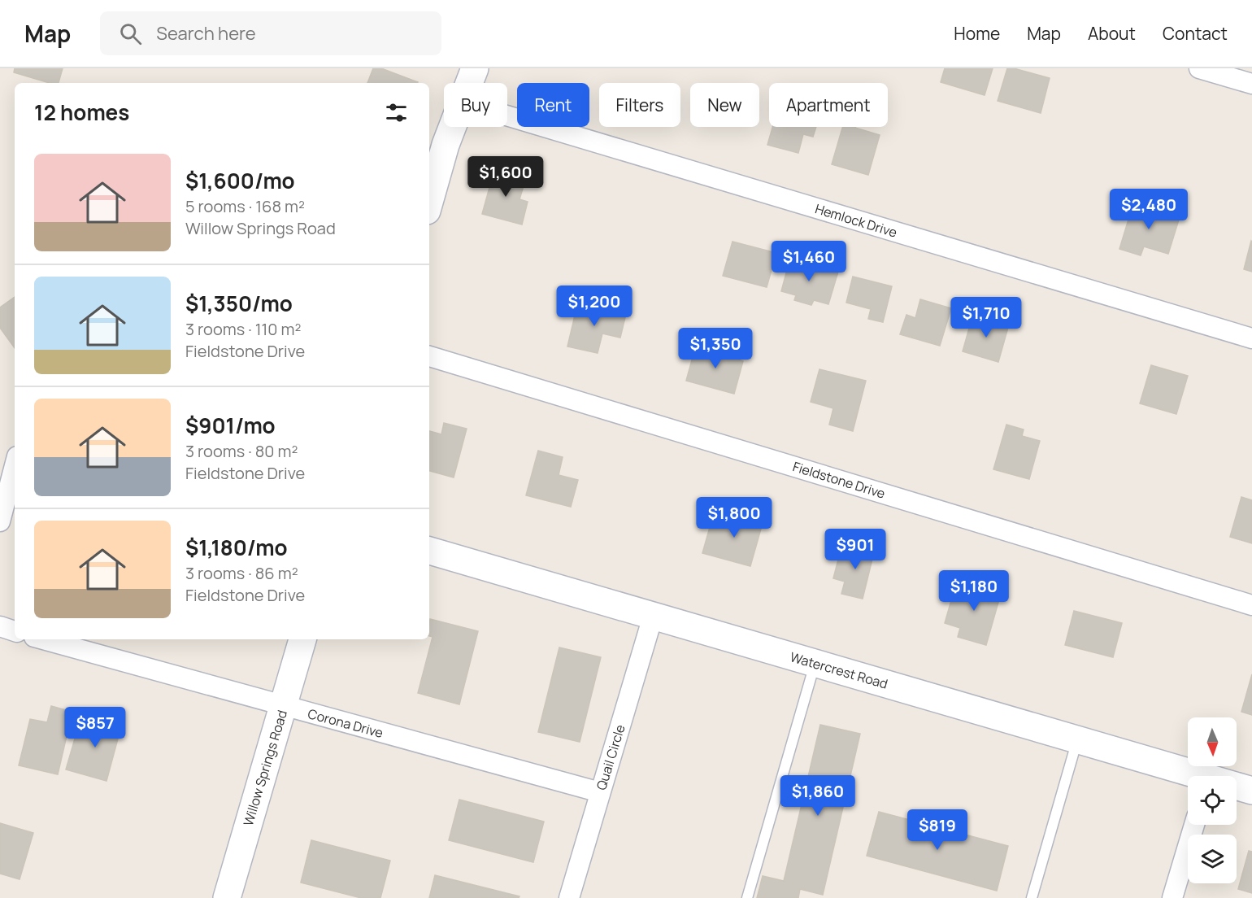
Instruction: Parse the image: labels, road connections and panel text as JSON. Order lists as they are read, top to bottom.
{
  "streets": {
    "street": [
      "Hemlock Drive",
      "Fieldstone Drive",
      "Watercrest Road",
      "Corona Drive",
      "Quail Circle",
      "Willow Springs Road"
    ]
  },
  "crossings": [
    ["Watercrest Road", "Quail Circle"],
    ["Corona Drive", "Quail Circle"],
    ["Corona Drive", "Willow Springs Road"]
  ],
  "north": "bottom",
  "page": {
    "header": "Map",
    "search": "Search here",
    "nav": [
      "Home",
      "Map",
      "About",
      "Contact"
    ],
    "chip": [
      "Buy",
      "Rent",
      "Filters",
      "New",
      "Apartment"
    ],
    "heading": "12 homes",
    "list": [
      {
        "name": "$1,600/mo",
        "note": "5 rooms · 168 m² · Willow Springs Road"
      },
      {
        "name": "$1,350/mo",
        "note": "3 rooms · 110 m² · Fieldstone Drive"
      },
      {
        "name": "$901/mo",
        "note": "3 rooms · 80 m² · Fieldstone Drive"
      },
      {
        "name": "$1,180/mo",
        "note": "3 rooms · 86 m² · Fieldstone Drive"
      }
    ],
    "price": [
      "$1,600",
      "$2,480",
      "$1,460",
      "$1,200",
      "$1,710",
      "$1,350",
      "$1,800",
      "$901",
      "$1,180",
      "$857",
      "$1,860",
      "$819"
    ]
  }
}
